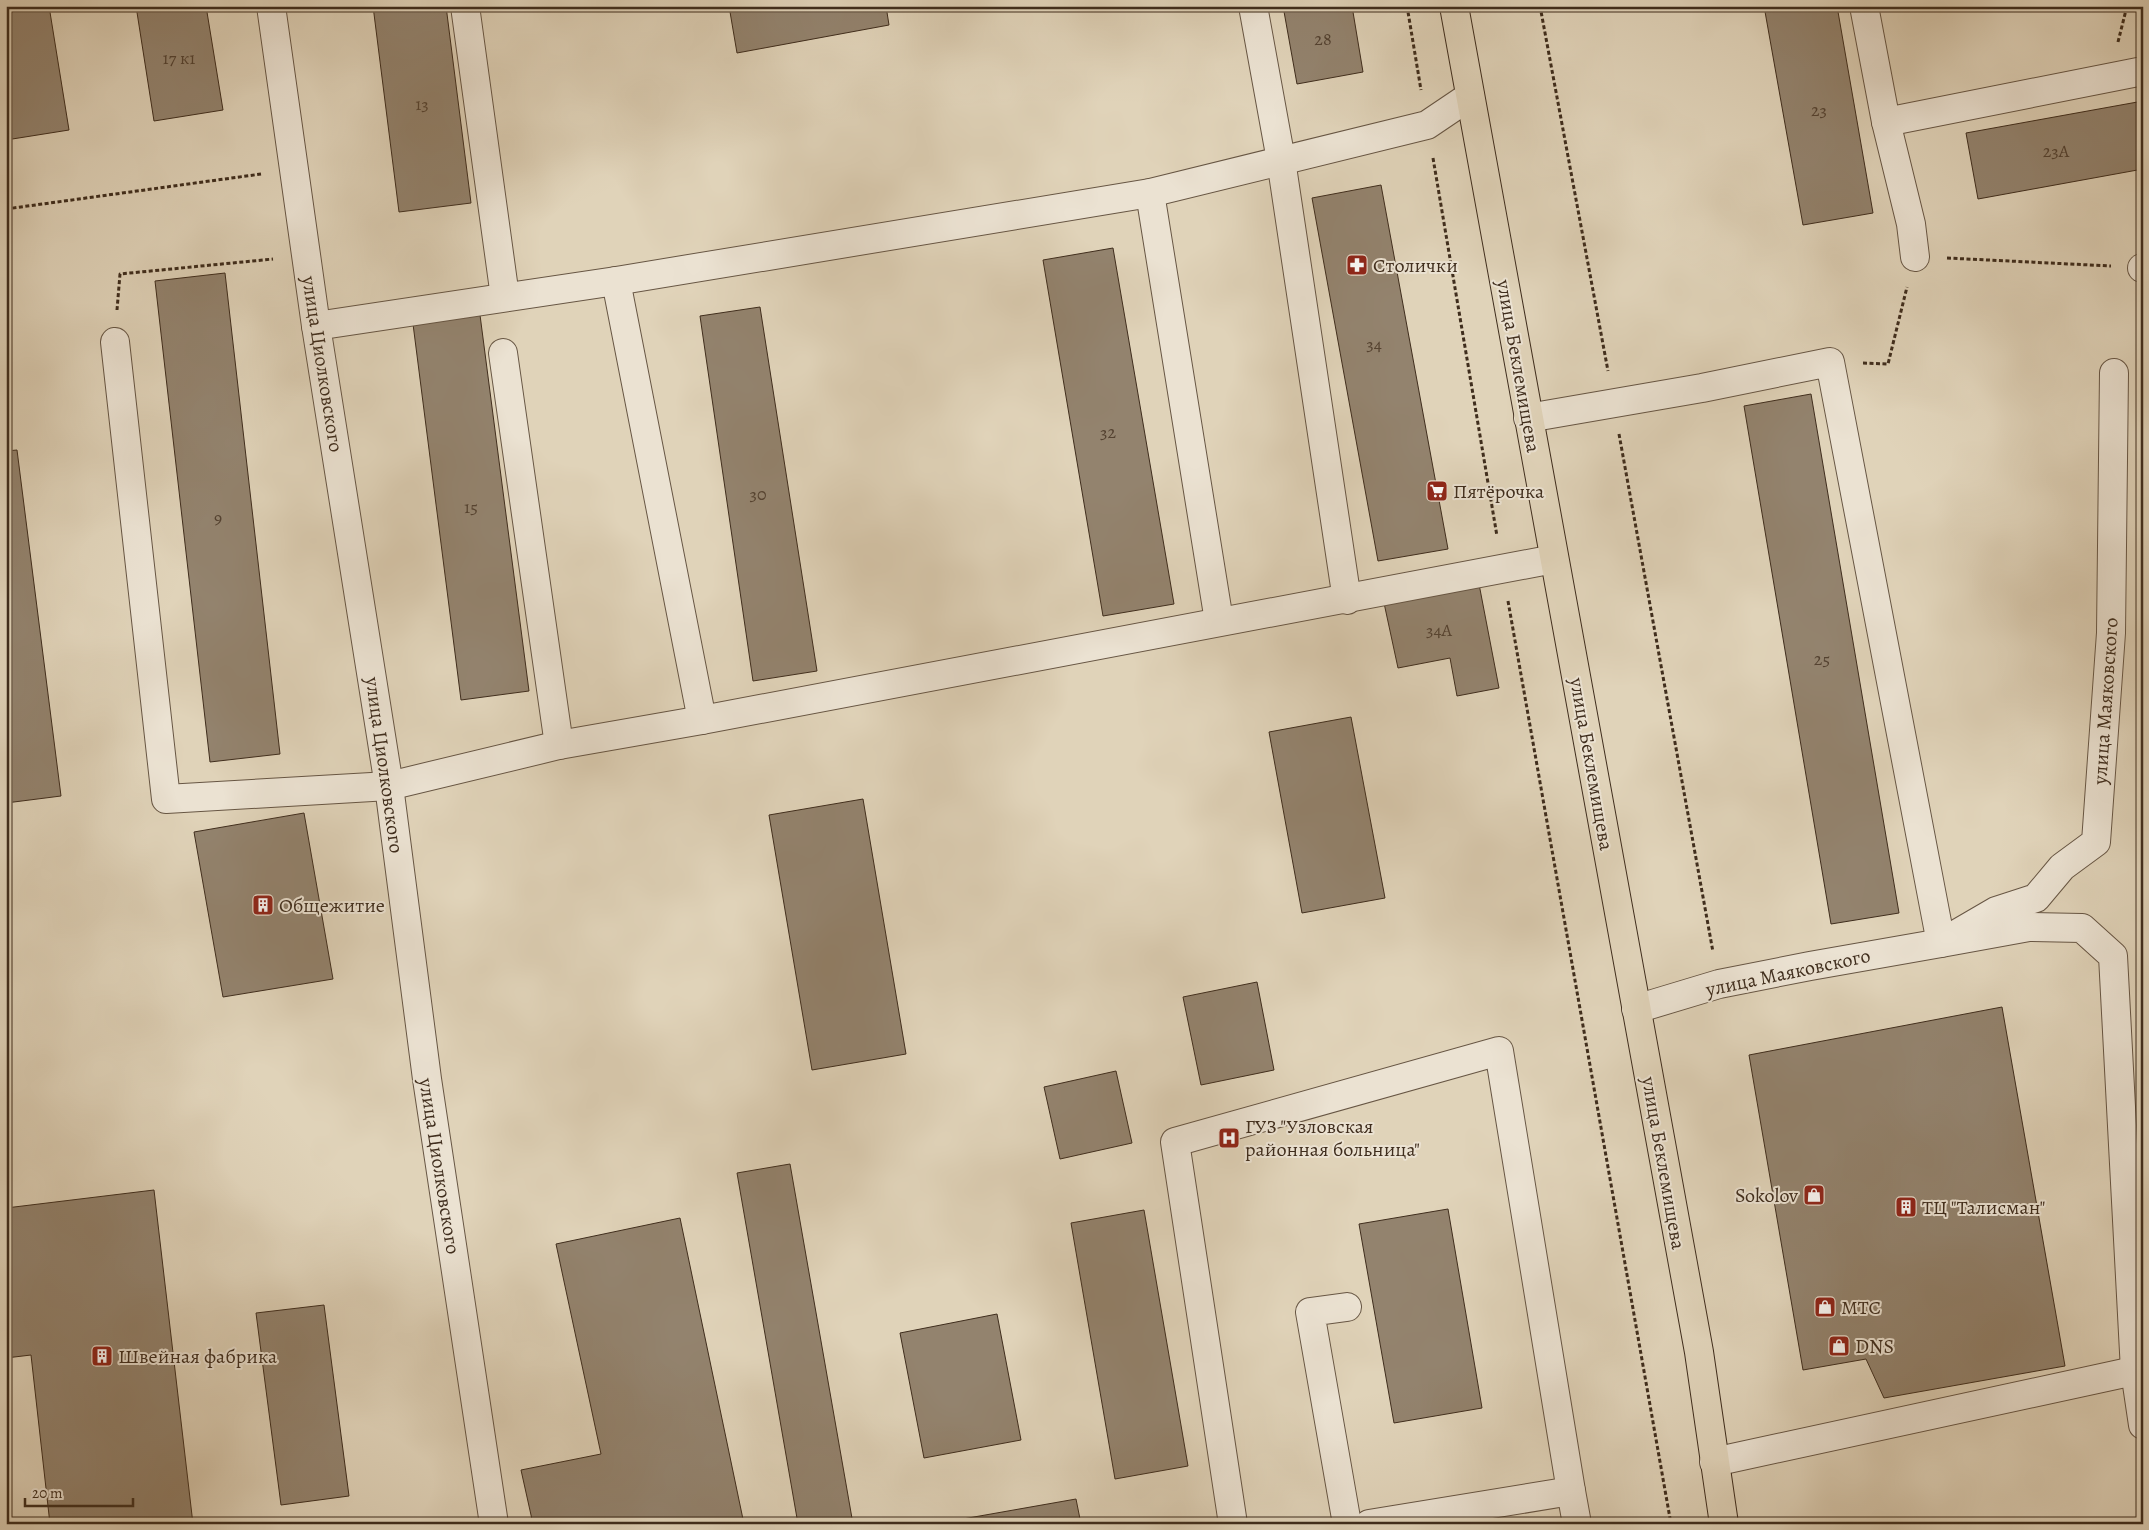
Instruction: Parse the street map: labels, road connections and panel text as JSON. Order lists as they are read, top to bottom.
{
  "streets": {
    "main road": ["улица Беклемищева"],
    "street": ["улица Циолковского", "улица Маяковского"]
  },
  "crossings": [
    ["улица Беклемищева", "улица Маяковского"]
  ],
  "places": {
    "pharmacy": ["Столички"],
    "supermarket": ["Пятёрочка"],
    "building": ["Общежитие", "ТЦ \"Талисман\"", "Швейная фабрика"],
    "hospital": ["ГУЗ \"Узловская районная больница\""],
    "shop": ["Sokolov", "МТС", "DNS"]
  },
  "house_numbers": [
    "28",
    "17 к1",
    "13",
    "23",
    "23А",
    "34",
    "32",
    "30",
    "15",
    "9",
    "34А",
    "25"
  ],
  "scale_bar": "20 m"
}
